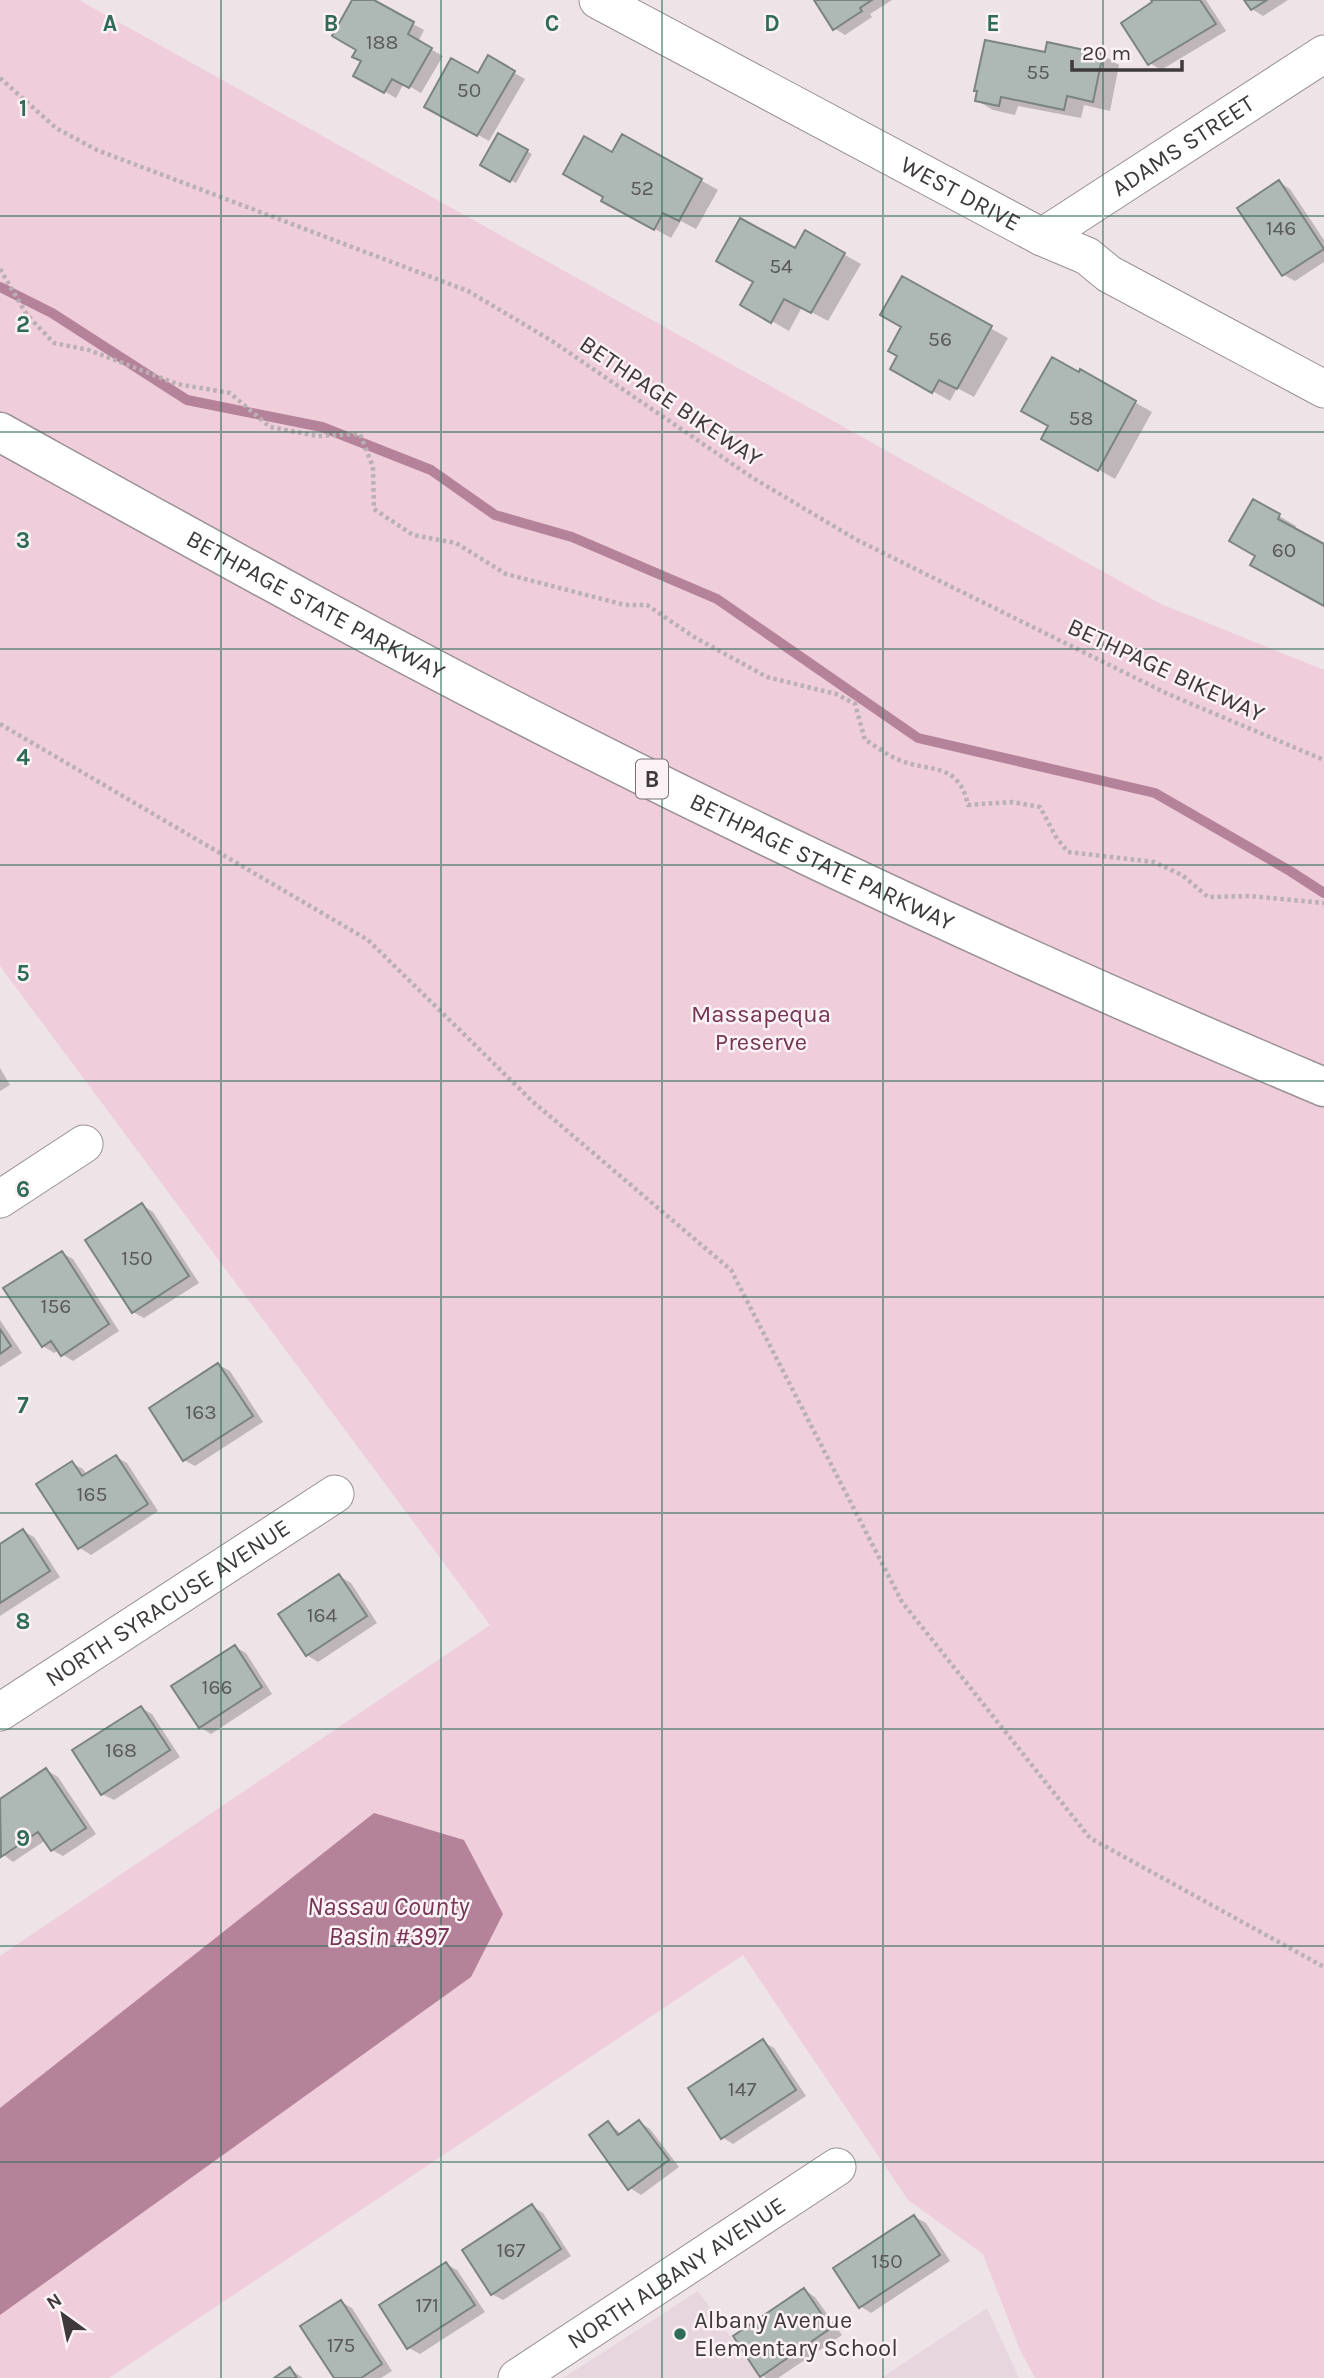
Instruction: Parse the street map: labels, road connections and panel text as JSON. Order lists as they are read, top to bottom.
{
  "streets": {
    "highway": ["BETHPAGE STATE PARKWAY", "B"],
    "street": [
      "ADAMS STREET",
      "WEST DRIVE",
      "NORTH SYRACUSE AVENUE",
      "NORTH ALBANY AVENUE"
    ],
    "path": ["BETHPAGE BIKEWAY"]
  },
  "crossings": [
    ["ADAMS STREET", "WEST DRIVE"]
  ],
  "water": ["Nassau County Basin #397"],
  "parks": ["Massapequa Preserve"],
  "places": ["Albany Avenue Elementary School"],
  "house_numbers": [
    "188",
    "55",
    "50",
    "52",
    "146",
    "54",
    "56",
    "58",
    "60",
    "150",
    "156",
    "163",
    "165",
    "164",
    "166",
    "168",
    "147",
    "167",
    "150",
    "171",
    "175"
  ],
  "scale_bar": "20 m",
  "north": "top left",
  "grid": {
    "columns": [
      "A",
      "B",
      "C",
      "D",
      "E"
    ],
    "rows": [
      "1",
      "2",
      "3",
      "4",
      "5",
      "6",
      "7",
      "8",
      "9"
    ]
  }
}
